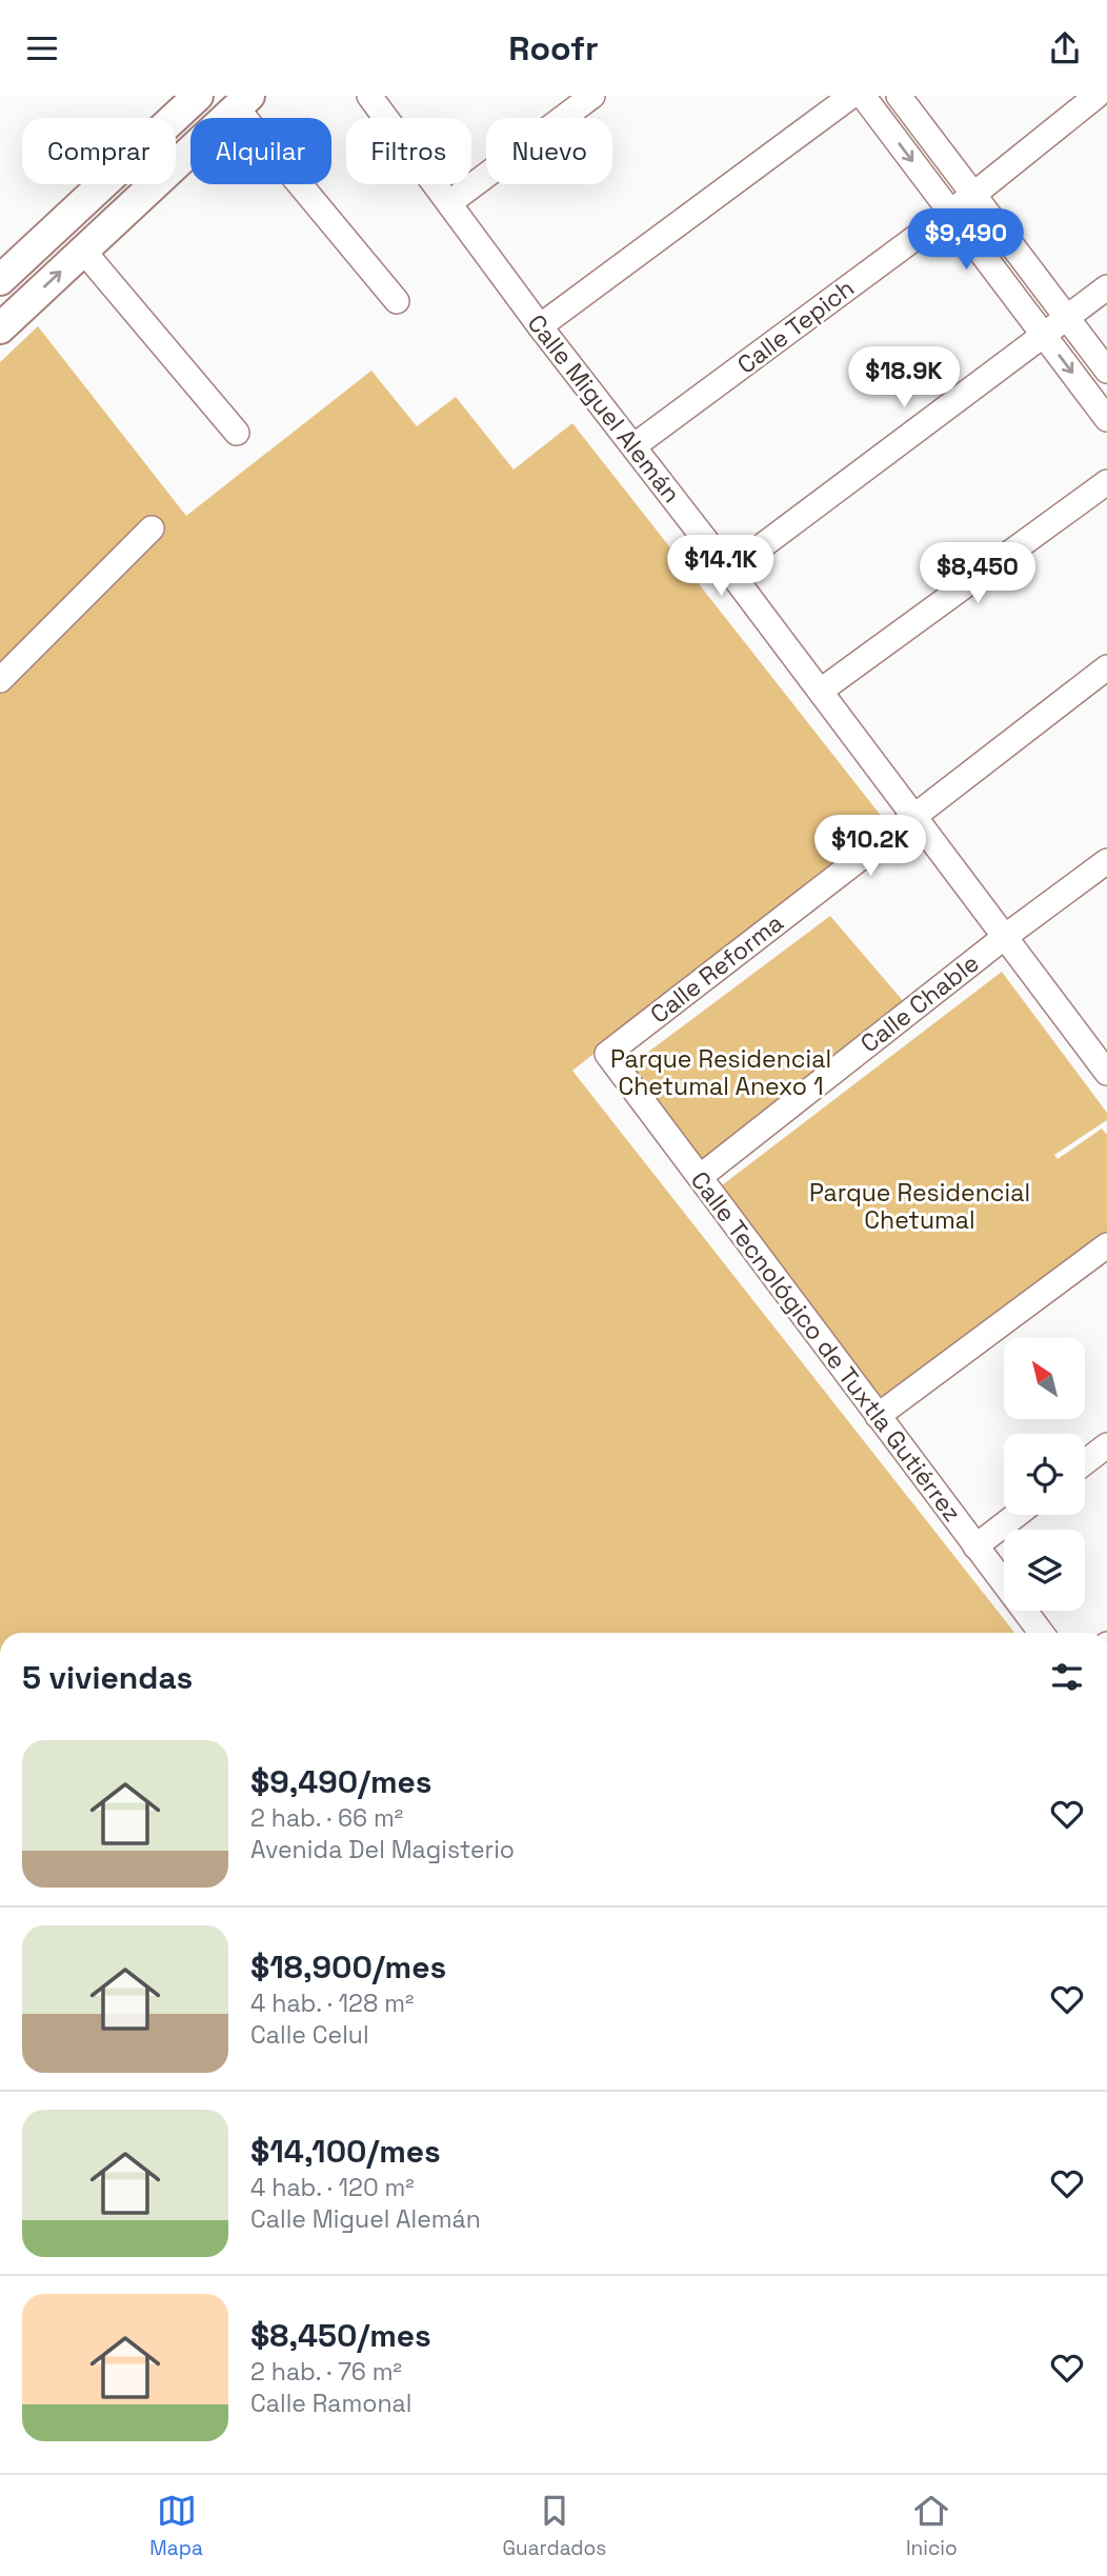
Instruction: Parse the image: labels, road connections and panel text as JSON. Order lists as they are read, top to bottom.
{
  "streets": {
    "street": [
      "Calle Tepich",
      "Calle Miguel Alemán",
      "Calle Reforma",
      "Calle Chable",
      "Calle Tecnológico de Tuxtla Gutiérrez"
    ]
  },
  "crossings": [
    ["Calle Tepich", "Calle Miguel Alemán"],
    ["Calle Miguel Alemán", "Calle Reforma"],
    ["Calle Miguel Alemán", "Calle Chable"],
    ["Calle Reforma", "Calle Tecnológico de Tuxtla Gutiérrez"],
    ["Calle Chable", "Calle Tecnológico de Tuxtla Gutiérrez"]
  ],
  "parks": ["Parque Residencial Chetumal Anexo 1", "Parque Residencial Chetumal"],
  "north": "top left",
  "page": {
    "header": "Roofr",
    "chip": [
      "Comprar",
      "Alquilar",
      "Filtros",
      "Nuevo"
    ],
    "price": [
      "$9,490",
      "$18.9K",
      "$14.1K",
      "$8,450",
      "$10.2K"
    ],
    "heading": "5 viviendas",
    "list": [
      {
        "name": "$9,490/mes",
        "note": "2 hab. · 66 m² · Avenida Del Magisterio"
      },
      {
        "name": "$18,900/mes",
        "note": "4 hab. · 128 m² · Calle Celul"
      },
      {
        "name": "$14,100/mes",
        "note": "4 hab. · 120 m² · Calle Miguel Alemán"
      },
      {
        "name": "$8,450/mes",
        "note": "2 hab. · 76 m² · Calle Ramonal"
      }
    ],
    "tabs": ["Mapa", "Guardados", "Inicio"]
  }
}
